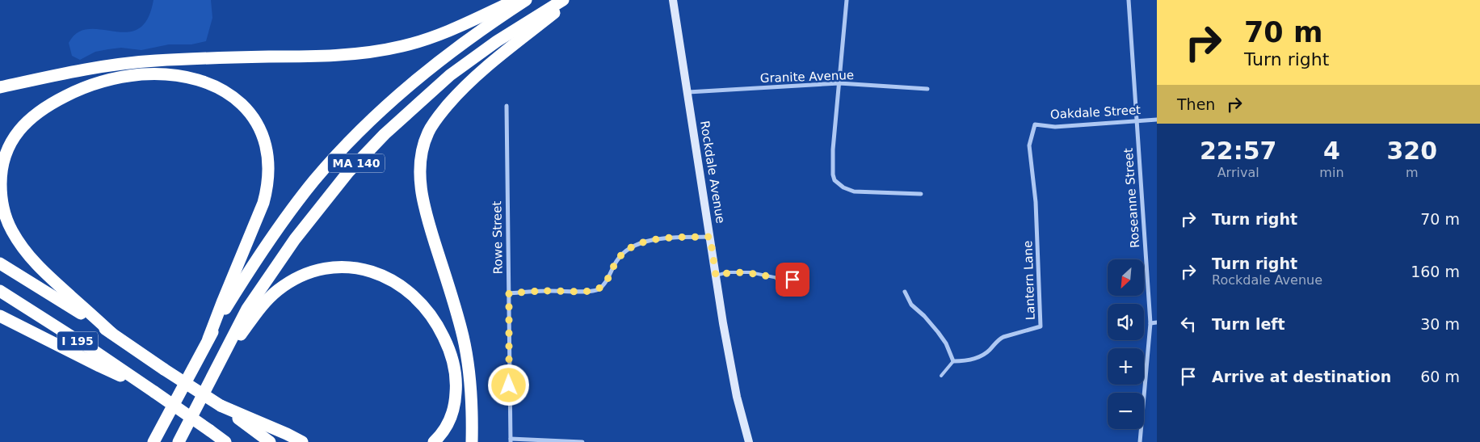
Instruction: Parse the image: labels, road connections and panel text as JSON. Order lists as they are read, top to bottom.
{
  "streets": {
    "highway": ["MA 140", "I 195"],
    "main road": ["Rockdale Avenue"],
    "street": [
      "Granite Avenue",
      "Oakdale Street",
      "Roseanne Street",
      "Rowe Street",
      "Lantern Lane"
    ]
  },
  "crossings": [
    ["Granite Avenue", "Rockdale Avenue"],
    ["Oakdale Street", "Roseanne Street"],
    ["Oakdale Street", "Lantern Lane"]
  ],
  "north": "bottom left",
  "page": {
    "turn": ["70 m", "Turn right"],
    "then": "Then",
    "eta": [
      "22:57",
      "Arrival",
      "4",
      "min",
      "320",
      "m"
    ],
    "list": [
      {
        "name": "Turn right",
        "value": "70 m"
      },
      {
        "name": "Turn right",
        "note": "Rockdale Avenue",
        "value": "160 m"
      },
      {
        "name": "Turn left",
        "value": "30 m"
      },
      {
        "name": "Arrive at destination",
        "value": "60 m"
      }
    ],
    "map_buttons": ["+", "−"]
  }
}
